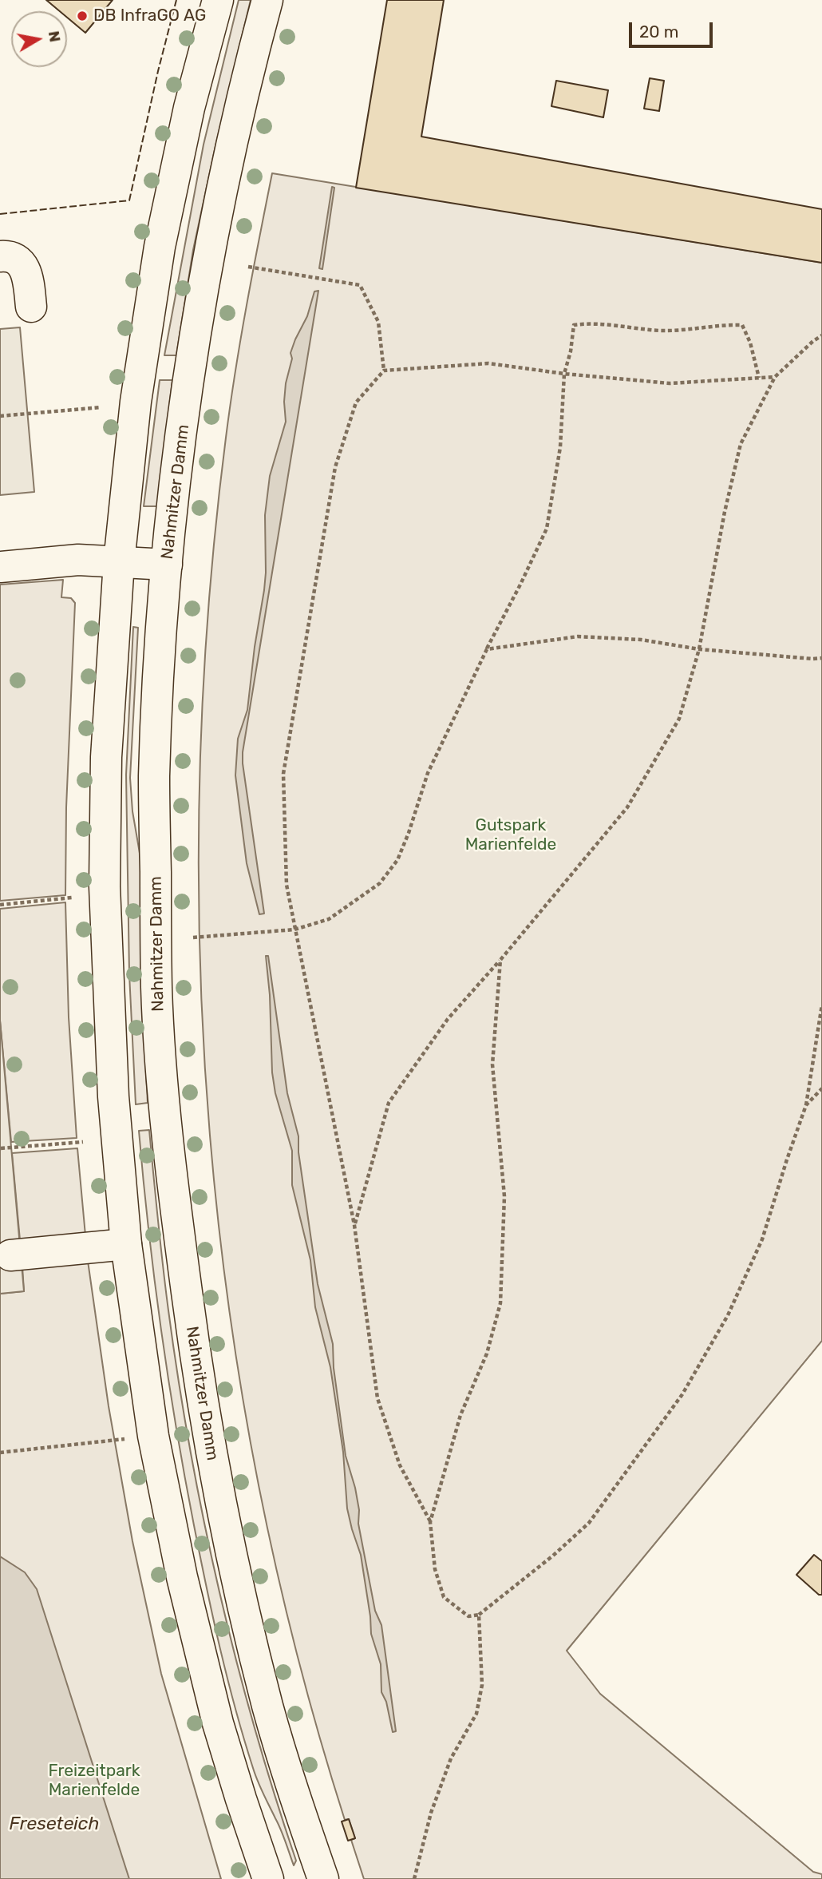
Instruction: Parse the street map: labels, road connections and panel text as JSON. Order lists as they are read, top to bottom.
{
  "streets": {
    "main road": ["Nahmitzer Damm"]
  },
  "water": ["Freseteich"],
  "parks": ["Gutspark Marienfelde", "Freizeitpark Marienfelde"],
  "places": ["DB InfraGO AG"],
  "scale_bar": "20 m",
  "north": "right"
}
